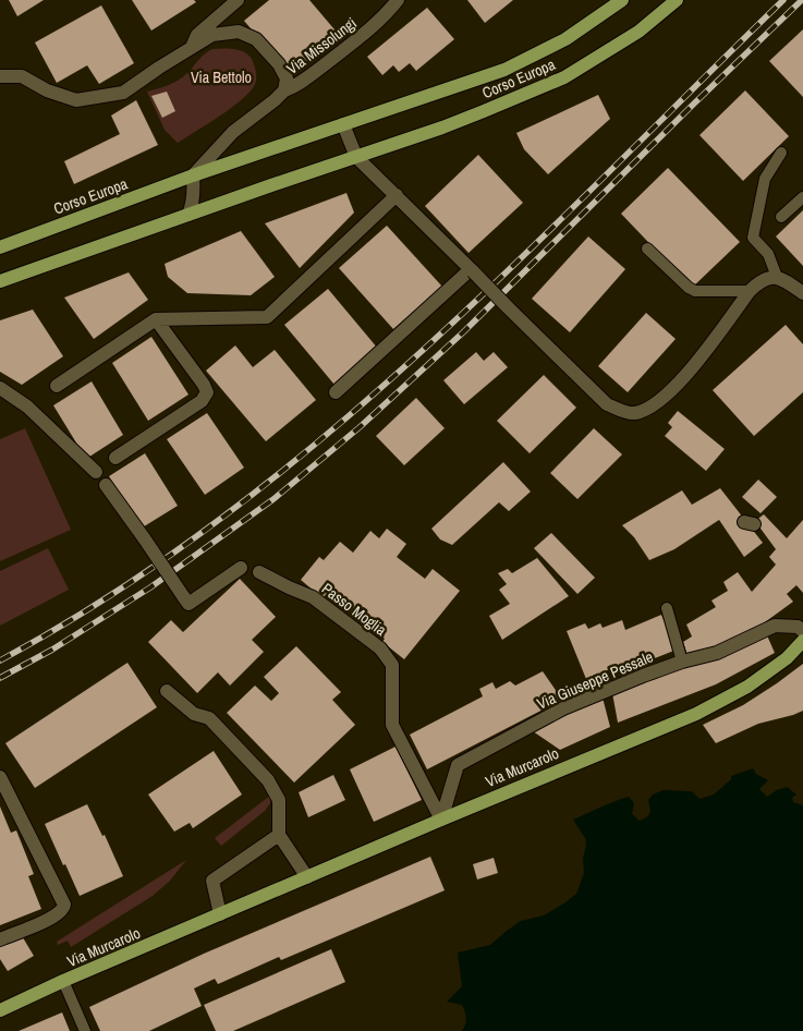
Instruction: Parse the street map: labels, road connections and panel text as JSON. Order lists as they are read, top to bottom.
{
  "streets": {
    "main road": ["Corso Europa", "Via Murcarolo"],
    "street": ["Via Missolungi", "Passo Moglia", "Via Giuseppe Pessale"]
  },
  "crossings": [
    ["Via Missolungi", "Corso Europa"],
    ["Passo Moglia", "Via Giuseppe Pessale"],
    ["Passo Moglia", "Via Murcarolo"],
    ["Via Giuseppe Pessale", "Via Murcarolo"]
  ],
  "parks": ["Via Bettolo"]
}
